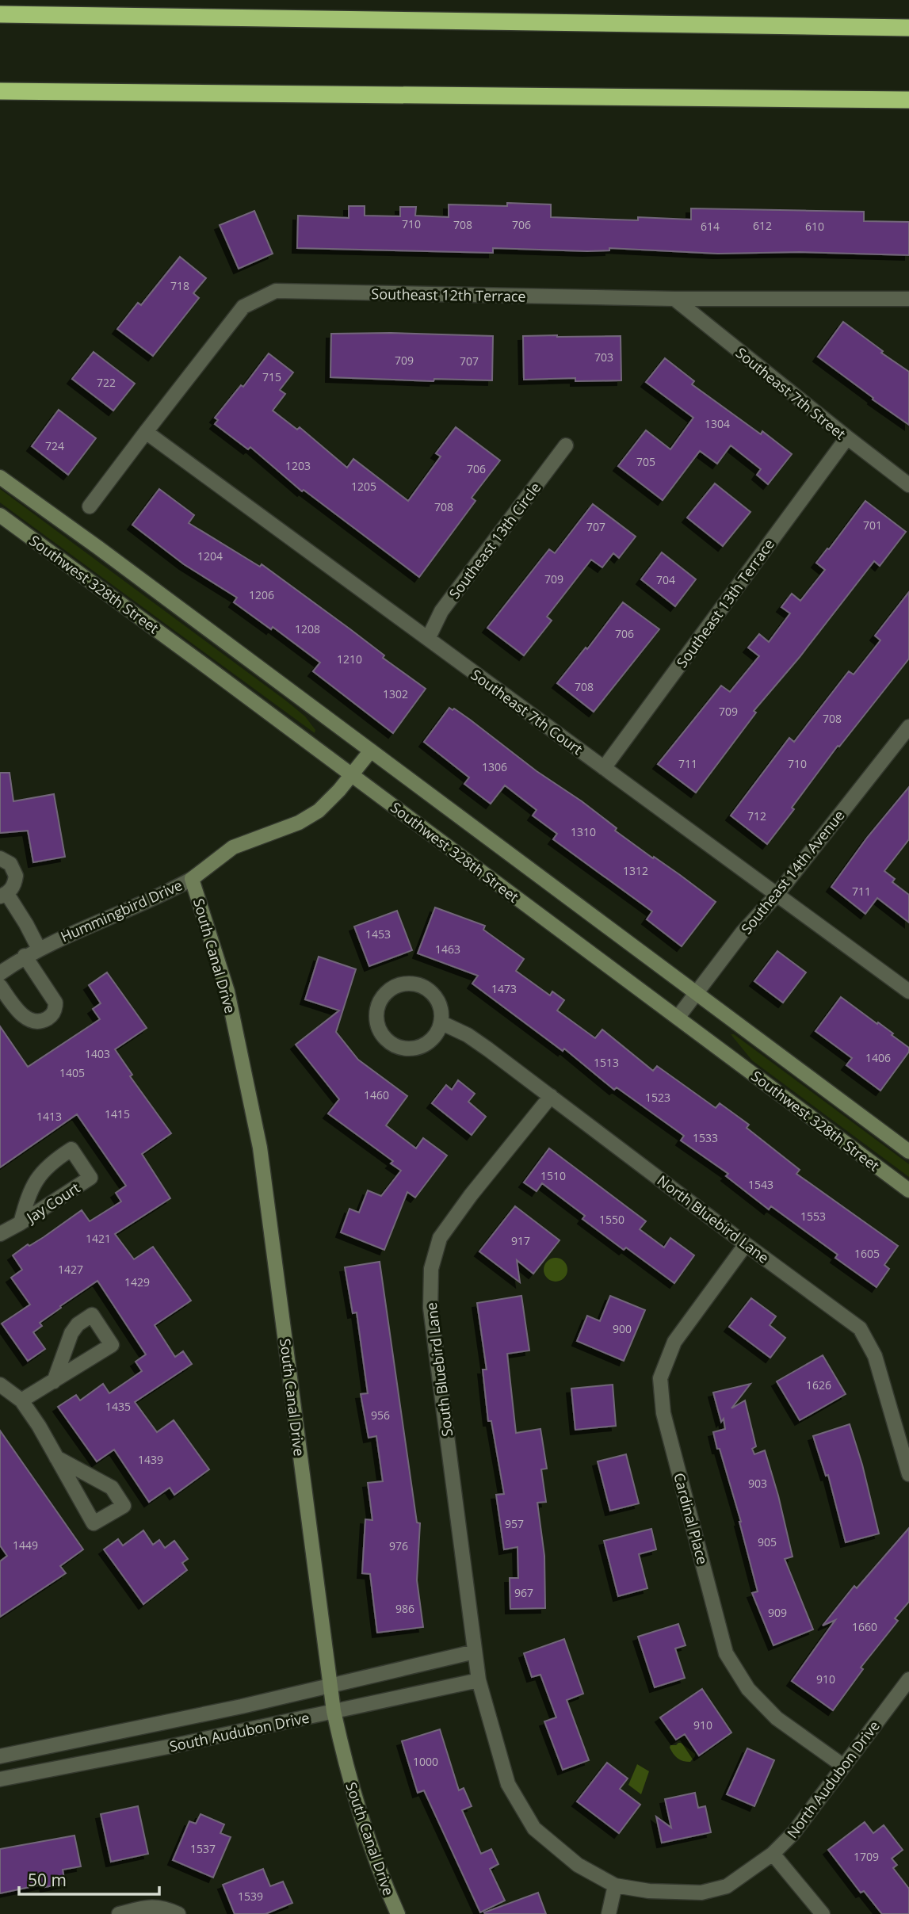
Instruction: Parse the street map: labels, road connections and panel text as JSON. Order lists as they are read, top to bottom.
{
  "streets": {
    "street": [
      "Southeast 12th Terrace",
      "Southeast 7th Street",
      "Southeast 13th Circle",
      "Southwest 328th Street",
      "Southeast 13th Terrace",
      "Southeast 7th Court",
      "Southeast 14th Avenue",
      "Hummingbird Drive",
      "South Canal Drive",
      "Jay Court",
      "North Bluebird Lane",
      "South Bluebird Lane",
      "Cardinal Place",
      "South Audubon Drive",
      "North Audubon Drive"
    ]
  },
  "crossings": [
    ["Southeast 12th Terrace", "Southeast 7th Street"],
    ["Southeast 12th Terrace", "Southeast 7th Court"],
    ["Southeast 7th Street", "Southeast 13th Terrace"],
    ["Southeast 13th Circle", "Southeast 7th Court"],
    ["Southwest 328th Street", "Southeast 14th Avenue"],
    ["Southwest 328th Street", "Hummingbird Drive"],
    ["Southeast 13th Terrace", "Southeast 7th Court"],
    ["Southeast 7th Court", "Southeast 14th Avenue"],
    ["Hummingbird Drive", "South Canal Drive"],
    ["South Canal Drive", "South Audubon Drive"],
    ["North Bluebird Lane", "South Bluebird Lane"],
    ["North Bluebird Lane", "Cardinal Place"],
    ["South Bluebird Lane", "South Audubon Drive"],
    ["South Bluebird Lane", "North Audubon Drive"],
    ["Cardinal Place", "North Audubon Drive"],
    ["South Audubon Drive", "North Audubon Drive"]
  ],
  "house_numbers": [
    "710",
    "708",
    "706",
    "612",
    "614",
    "610",
    "718",
    "703",
    "709",
    "707",
    "715",
    "722",
    "1304",
    "724",
    "705",
    "1203",
    "706",
    "1205",
    "708",
    "701",
    "707",
    "1204",
    "709",
    "704",
    "1206",
    "1208",
    "706",
    "1210",
    "708",
    "1302",
    "709",
    "708",
    "711",
    "710",
    "1306",
    "712",
    "1310",
    "1312",
    "711",
    "1453",
    "1463",
    "1473",
    "1403",
    "1406",
    "1513",
    "1405",
    "1460",
    "1523",
    "1415",
    "1413",
    "1533",
    "1510",
    "1543",
    "1553",
    "1550",
    "1421",
    "917",
    "1605",
    "1427",
    "1429",
    "900",
    "1626",
    "1435",
    "956",
    "1439",
    "903",
    "957",
    "905",
    "1449",
    "976",
    "967",
    "986",
    "909",
    "1660",
    "910",
    "910",
    "1000",
    "1537",
    "1709",
    "1539"
  ],
  "scale_bar": "50 m"
}
